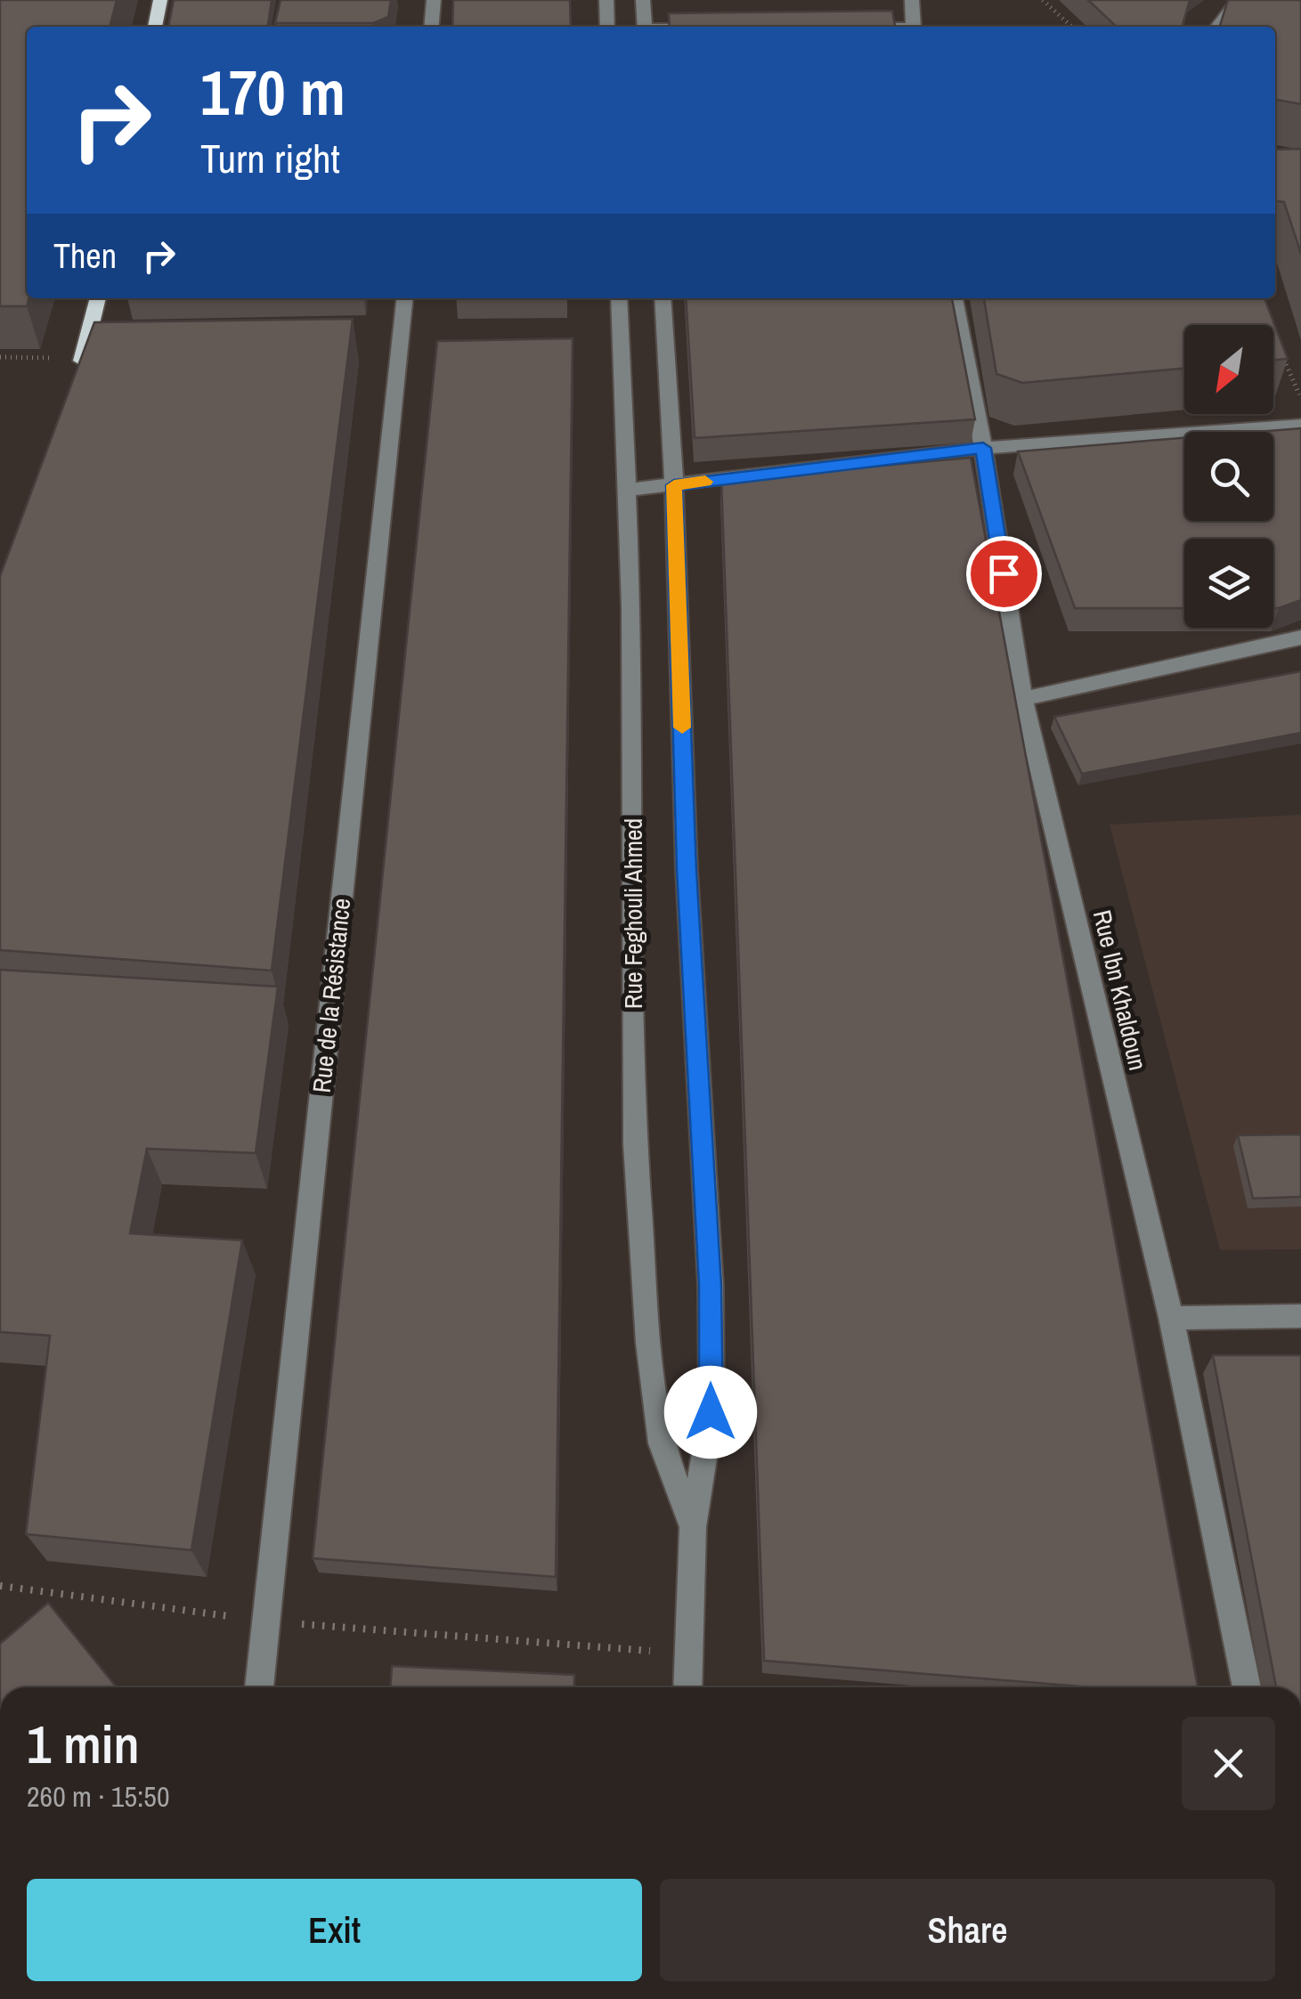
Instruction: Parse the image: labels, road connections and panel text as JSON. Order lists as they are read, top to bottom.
{
  "streets": {
    "street": ["Rue Feghouli Ahmed", "Rue Ibn Khaldoun", "Rue de la Résistance"]
  },
  "north": "bottom left",
  "page": {
    "turn": ["170 m", "Turn right"],
    "then": "Then",
    "heading": ["1 min", "260 m · 15:50"],
    "buttons": ["Exit", "Share"]
  }
}
